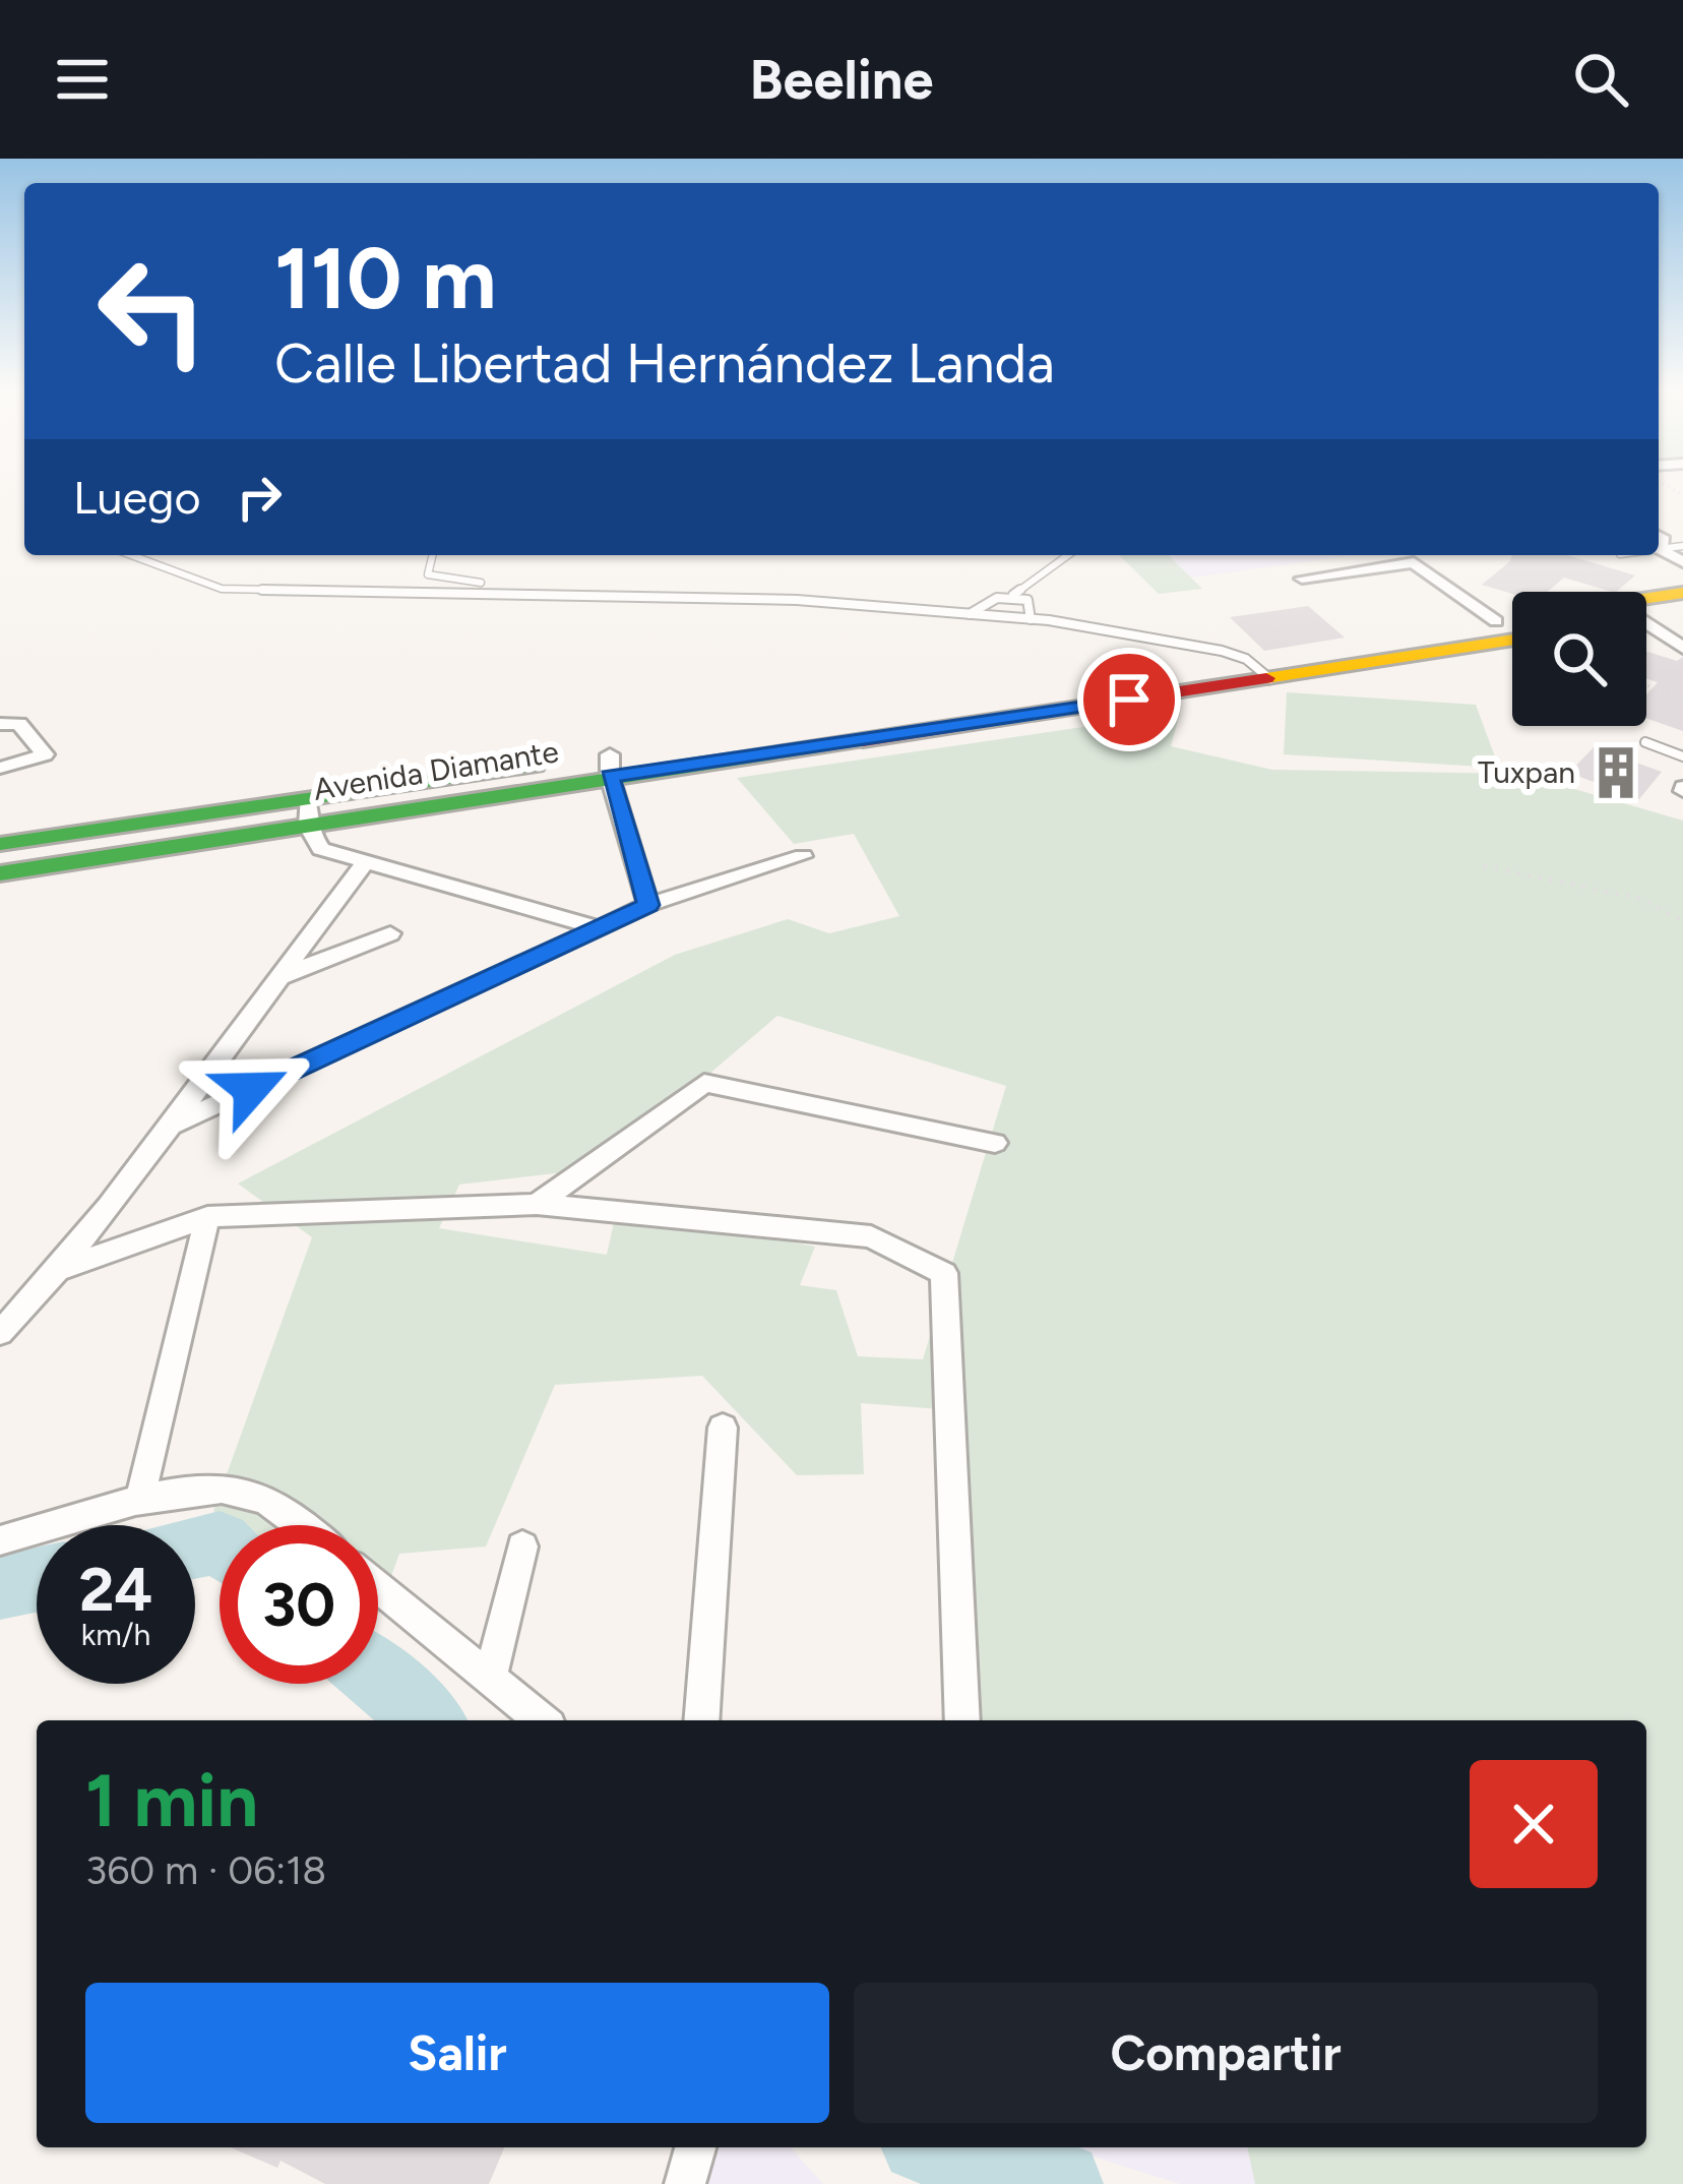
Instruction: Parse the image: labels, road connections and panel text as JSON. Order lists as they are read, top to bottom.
{
  "streets": {
    "main road": ["Avenida Diamante"]
  },
  "places": {
    "building": ["Tuxpan"]
  },
  "page": {
    "header": "Beeline",
    "turn": ["110 m", "Calle Libertad Hernández Landa"],
    "then": "Luego",
    "speed": "24 km/h",
    "limit": "30",
    "heading": ["1 min", "360 m · 06:18"],
    "buttons": ["Salir", "Compartir"]
  }
}
